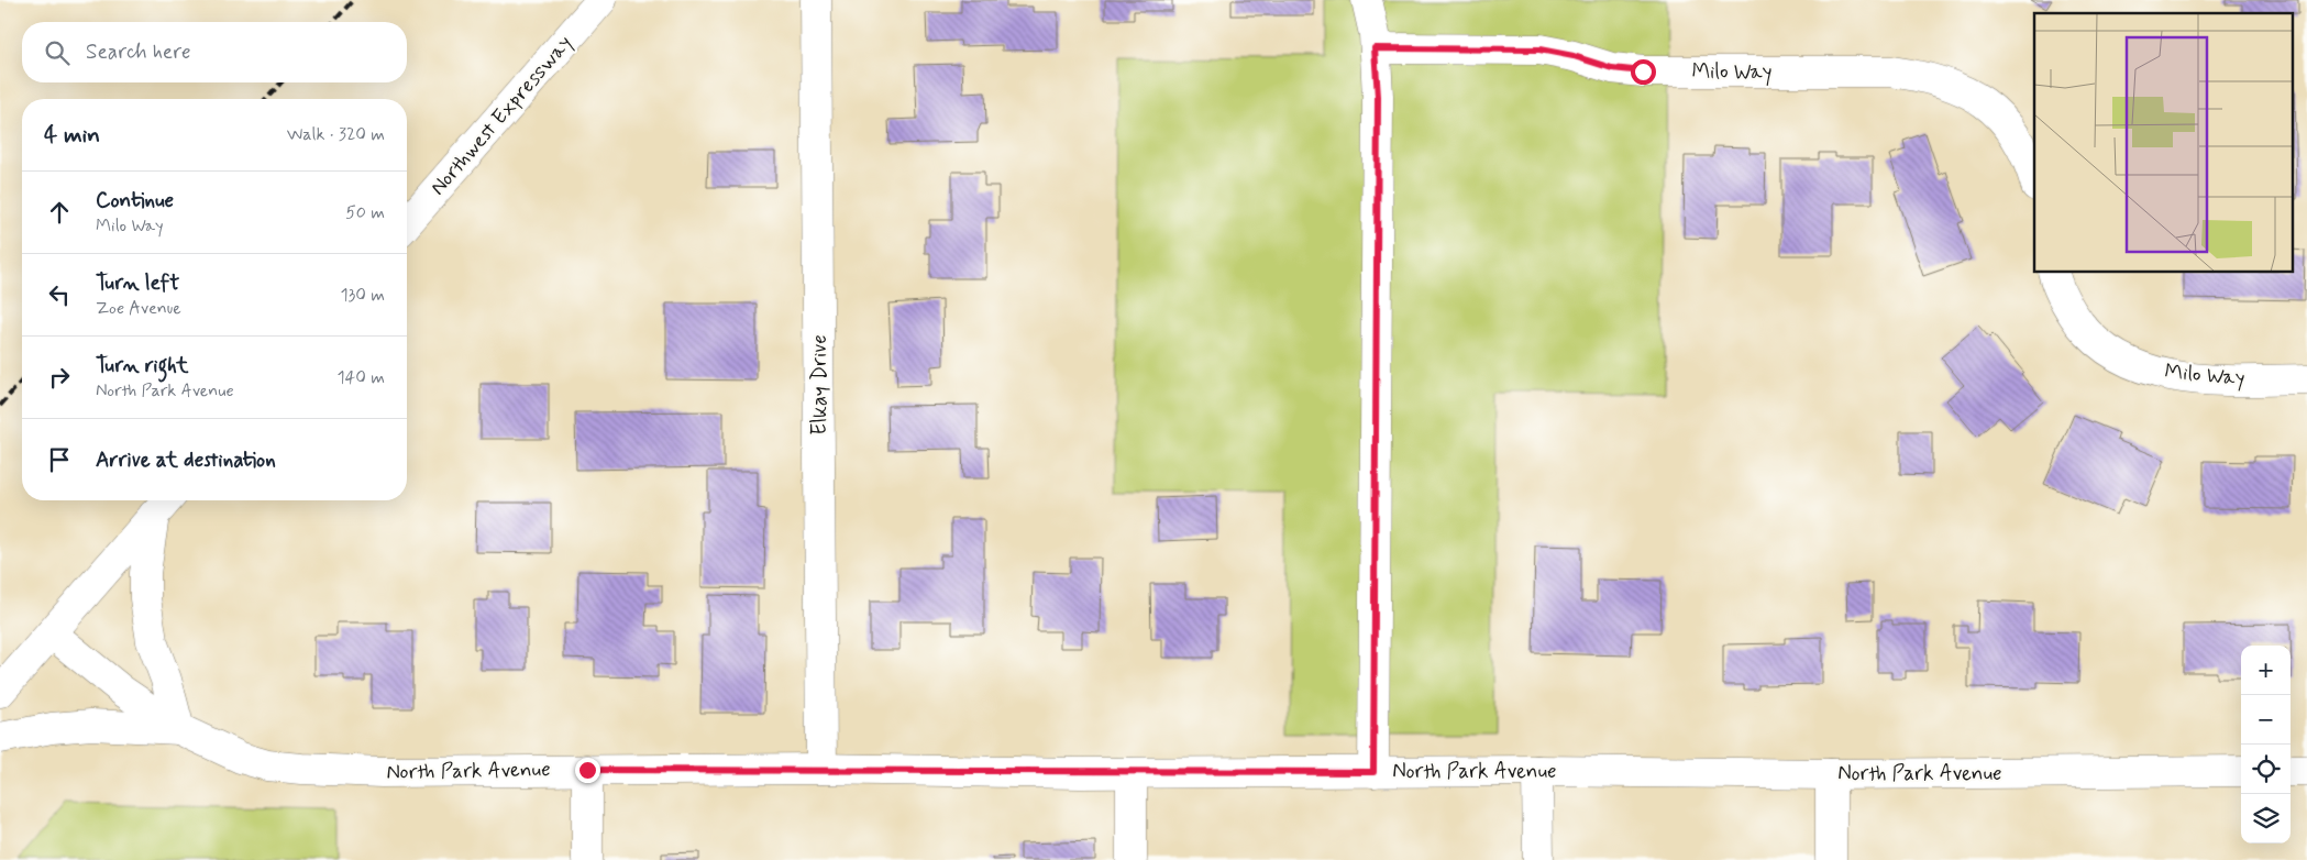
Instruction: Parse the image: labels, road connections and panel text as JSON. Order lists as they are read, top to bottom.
{
  "streets": {
    "street": [
      "Milo Way",
      "Northwest Expressway",
      "Elkay Drive",
      "North Park Avenue"
    ]
  },
  "crossings": [
    ["Elkay Drive", "North Park Avenue"]
  ],
  "page": {
    "search": "Search here",
    "heading": ["4 min", "Walk · 320 m"],
    "list": [
      ["Continue", "Milo Way", "50 m"],
      ["Turn left", "Zoe Avenue", "130 m"],
      ["Turn right", "North Park Avenue", "140 m"],
      "Arrive at destination"
    ],
    "map_buttons": ["+", "−"]
  }
}
